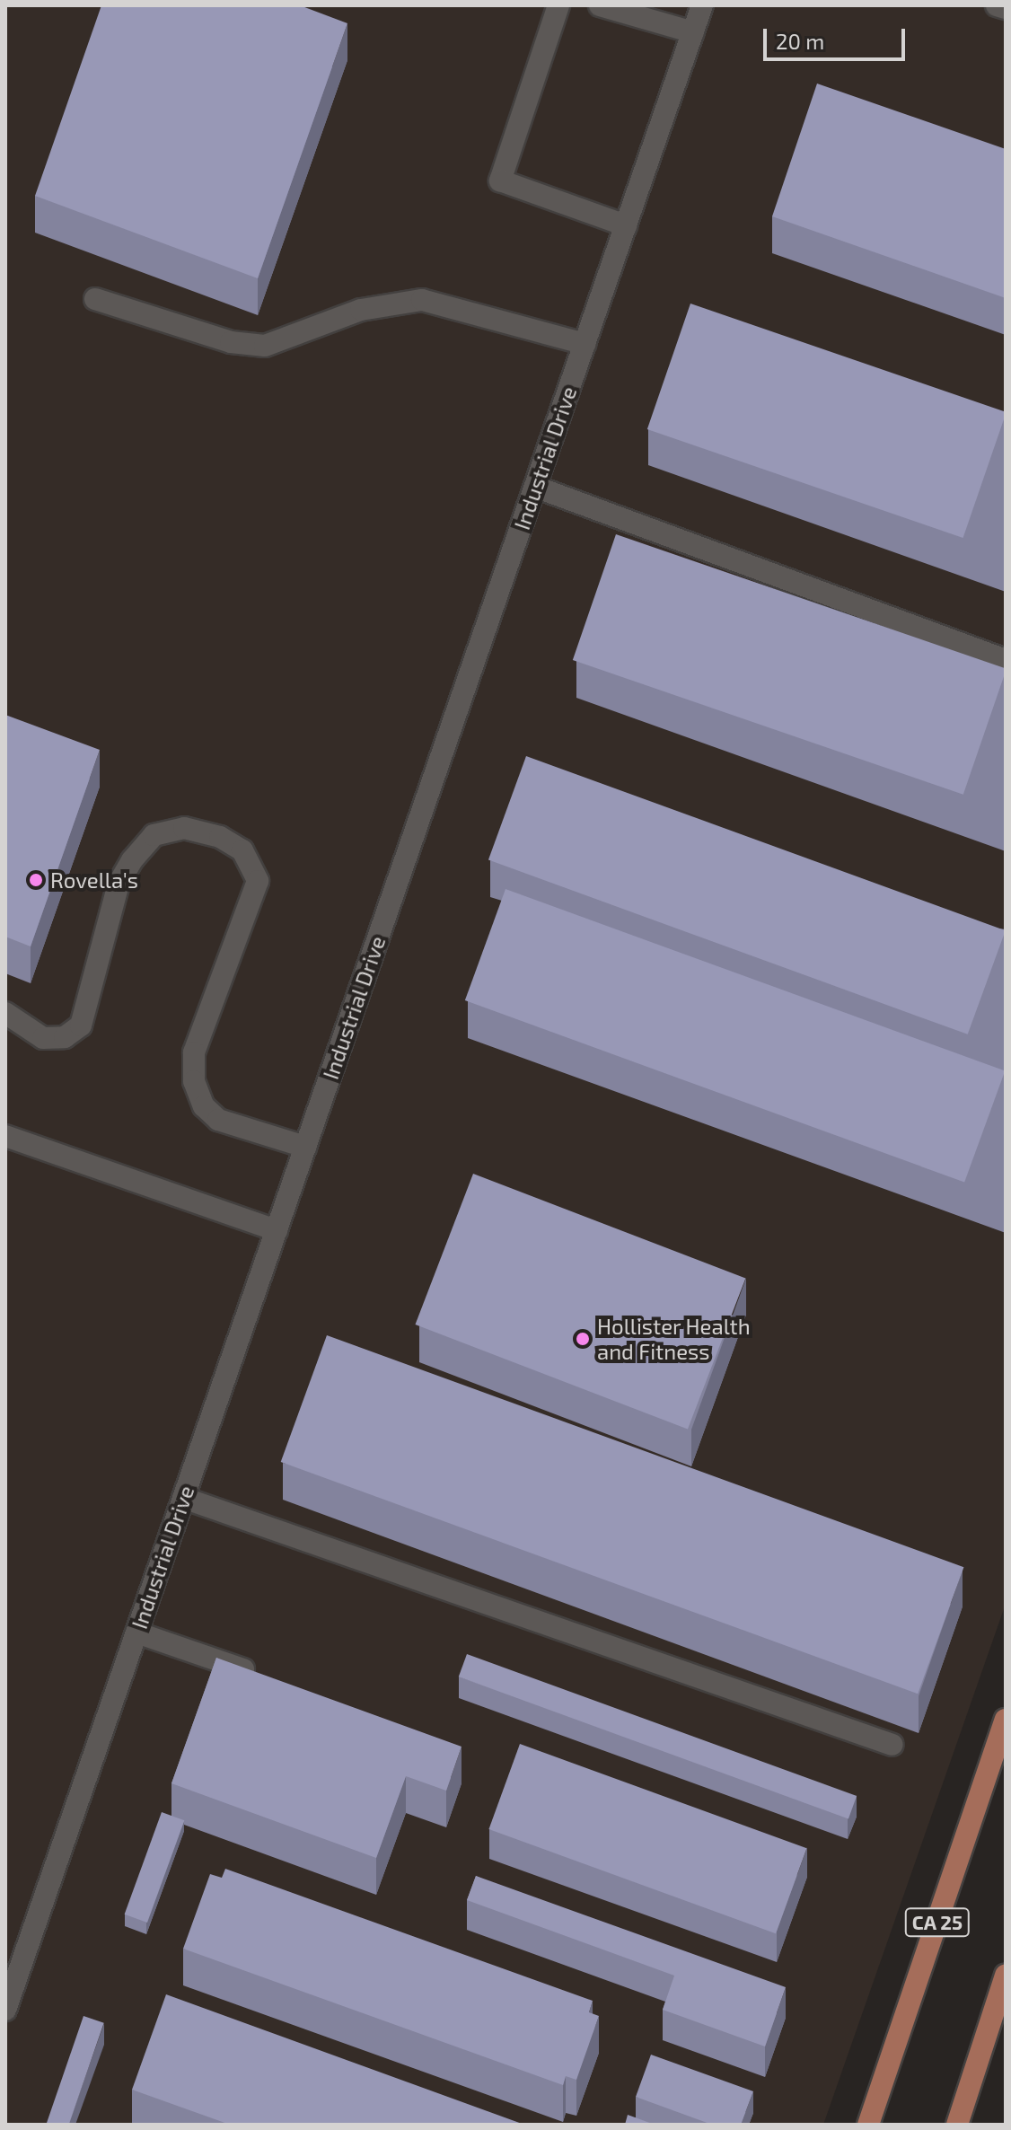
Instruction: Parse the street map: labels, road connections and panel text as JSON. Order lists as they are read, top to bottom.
{
  "streets": {
    "main road": ["CA 25"],
    "street": ["Industrial Drive"]
  },
  "places": ["Rovella's", "Hollister Health and Fitness"],
  "scale_bar": "20 m"
}
